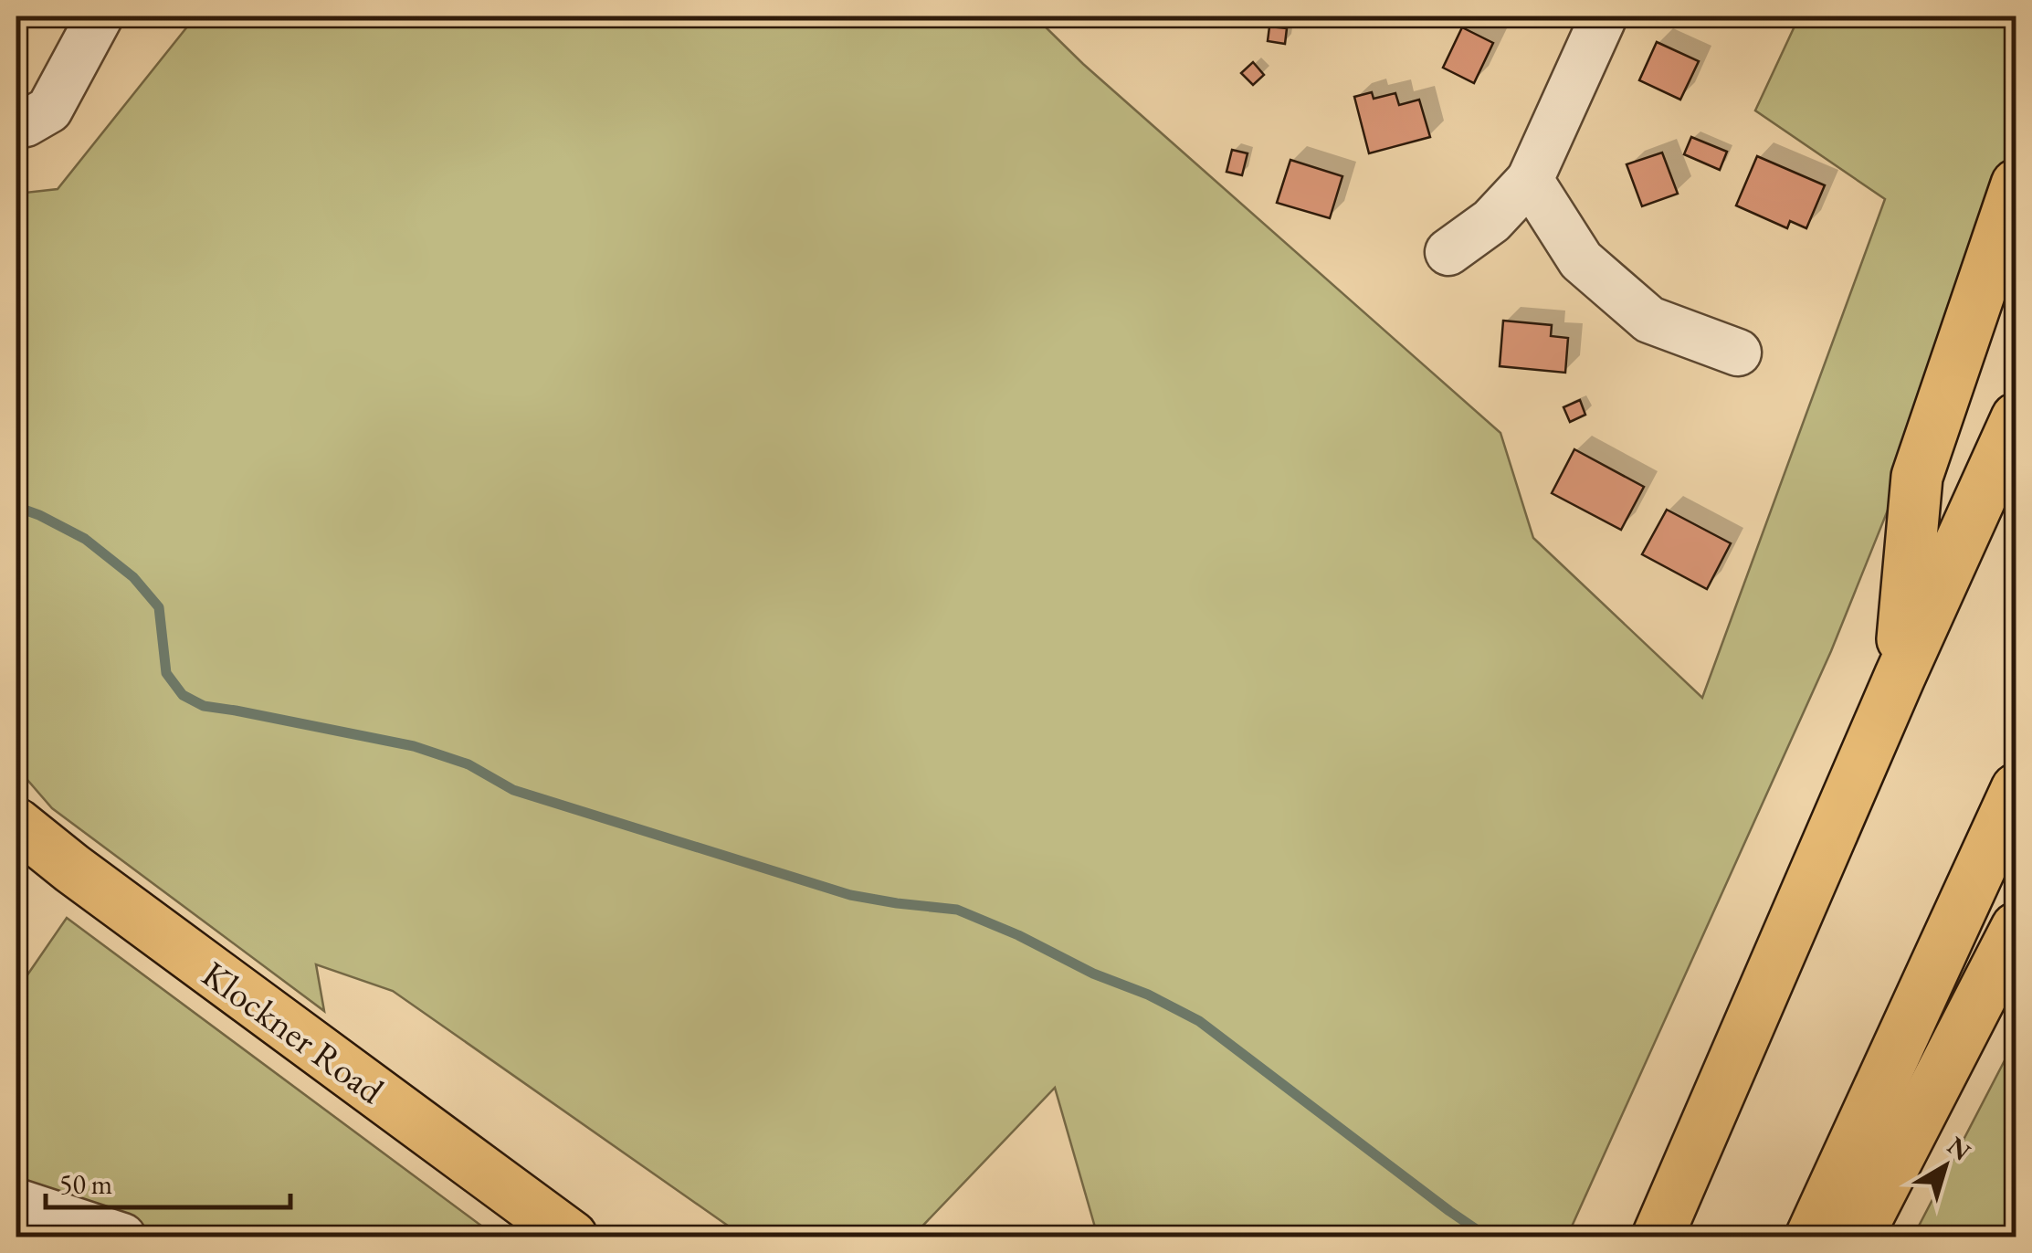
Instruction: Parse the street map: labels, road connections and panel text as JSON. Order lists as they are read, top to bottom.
{
  "streets": {
    "main road": ["Klockner Road"]
  },
  "scale_bar": "50 m",
  "north": "top right"
}
